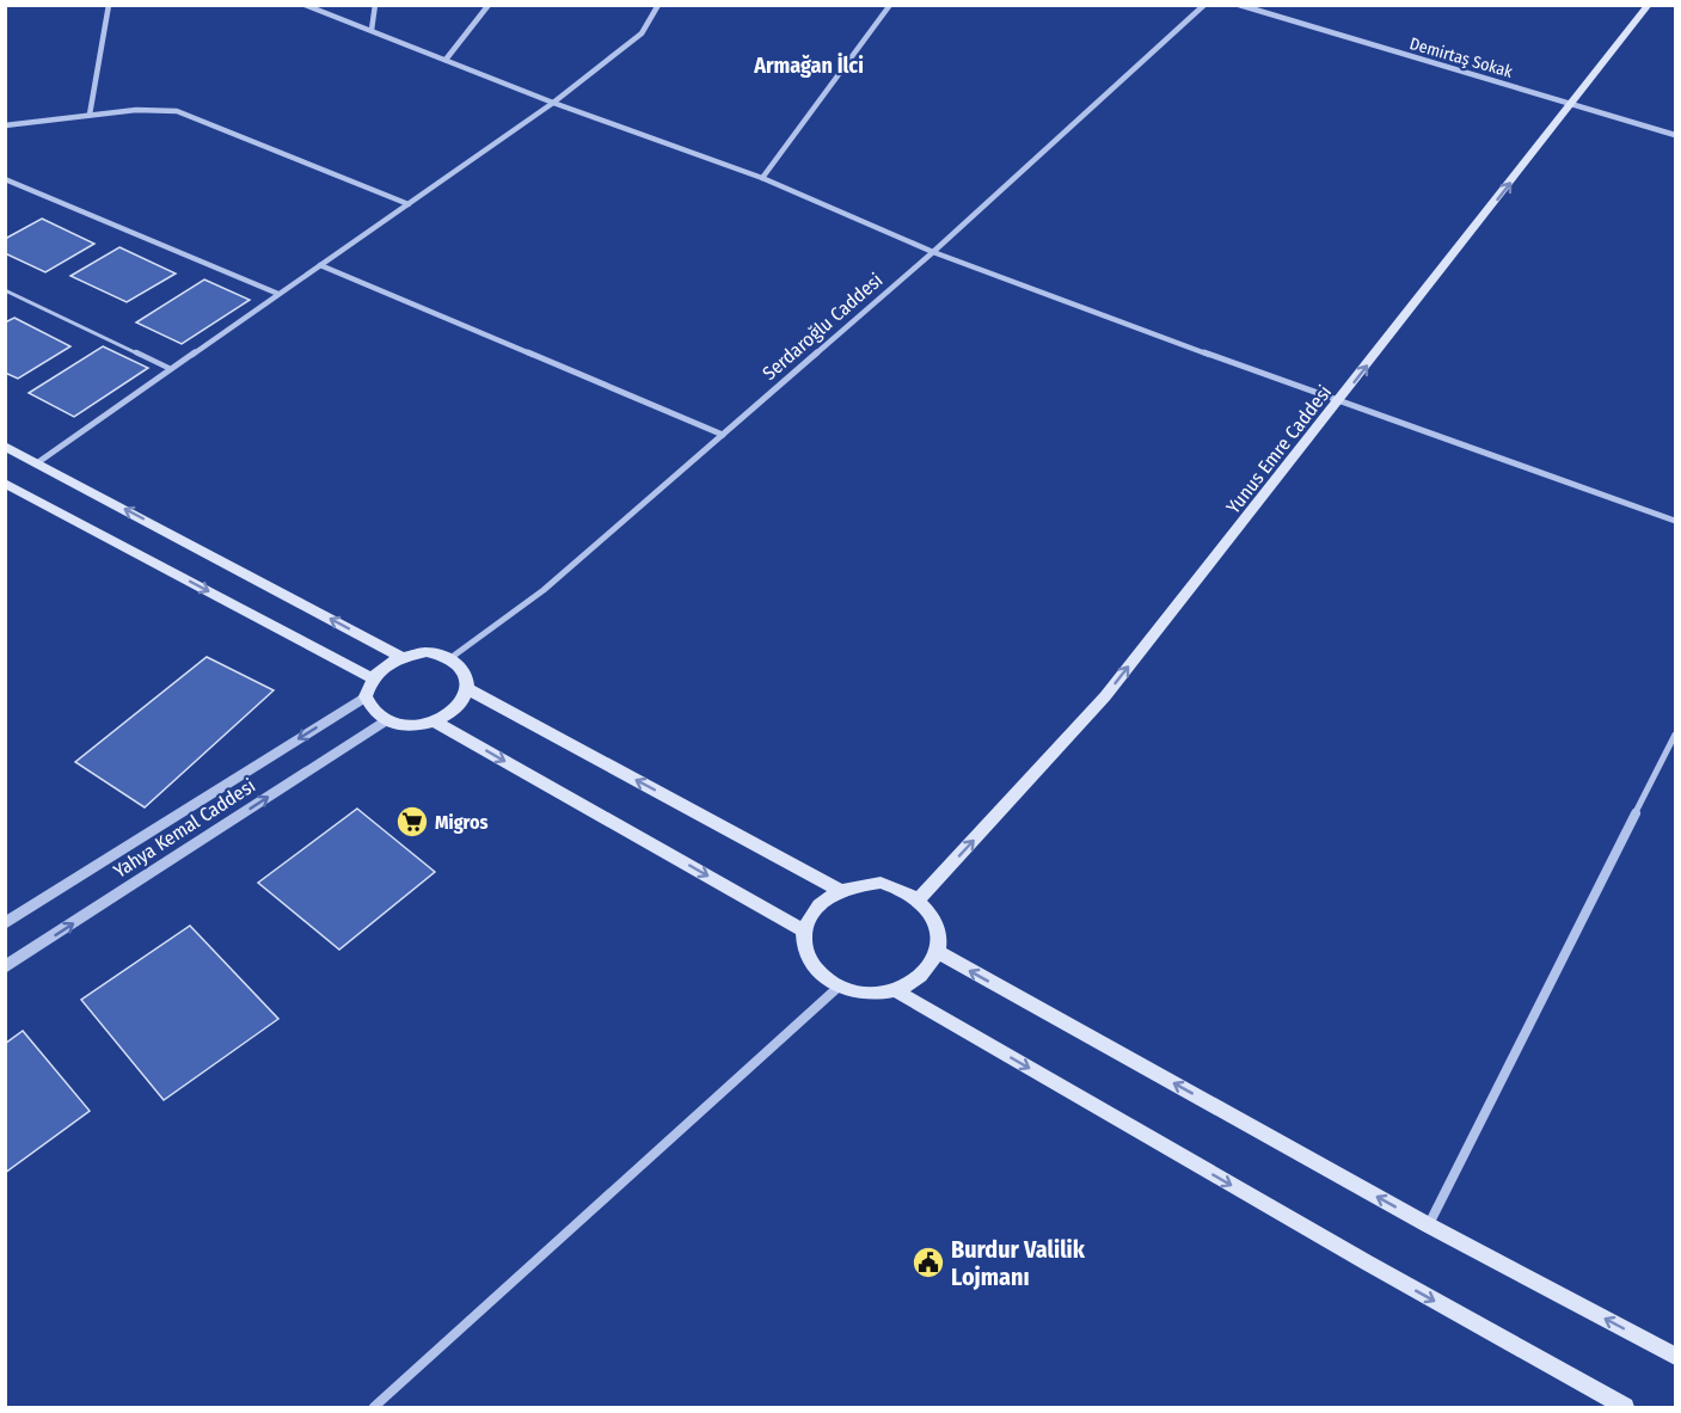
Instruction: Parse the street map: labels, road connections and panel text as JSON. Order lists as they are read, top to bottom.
{
  "streets": {
    "main road": ["Yunus Emre Caddesi"],
    "street": ["Demirtaş Sokak", "Serdaroğlu Caddesi", "Yahya Kemal Caddesi"]
  },
  "crossings": [
    ["Demirtaş Sokak", "Yunus Emre Caddesi"],
    ["Serdaroğlu Caddesi", "Yahya Kemal Caddesi"]
  ],
  "one_way": ["Yunus Emre Caddesi"],
  "districts": ["Armağan İlci"],
  "places": {
    "supermarket": ["Migros"],
    "public building": ["Burdur Valilik Lojmanı"]
  }
}
